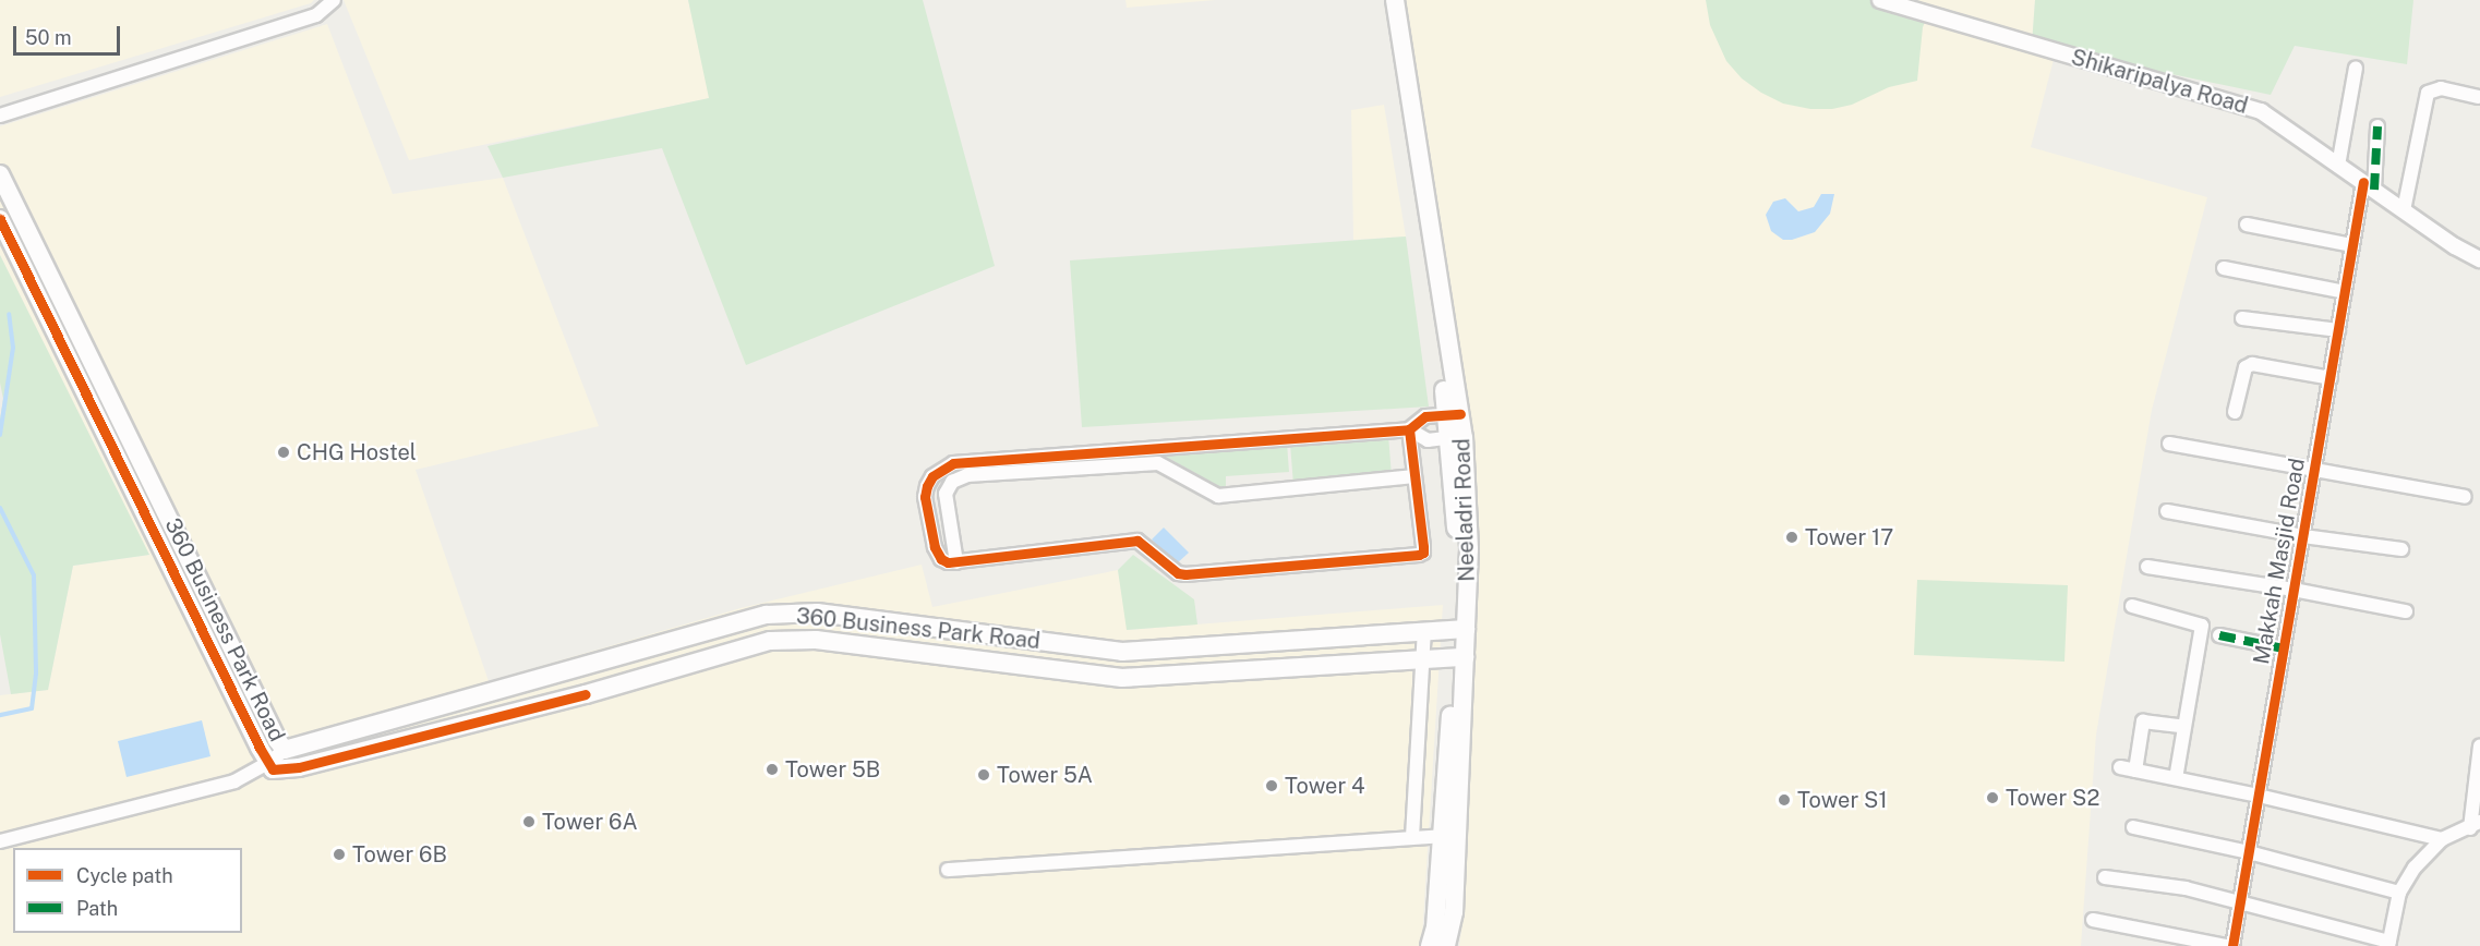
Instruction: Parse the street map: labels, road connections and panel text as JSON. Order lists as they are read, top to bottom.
{
  "streets": {
    "main road": ["Neeladri Road", "360 Business Park Road"],
    "street": ["Shikaripalya Road", "Makkah Masjid Road"]
  },
  "crossings": [
    ["Shikaripalya Road", "Makkah Masjid Road"],
    ["Neeladri Road", "360 Business Park Road"]
  ],
  "places": [
    "CHG Hostel",
    "Tower 17",
    "Tower 5B",
    "Tower 5A",
    "Tower 4",
    "Tower S2",
    "Tower S1",
    "Tower 6A",
    "Tower 6B"
  ],
  "legend": ["Cycle path", "Path"],
  "scale_bar": "50 m"
}
